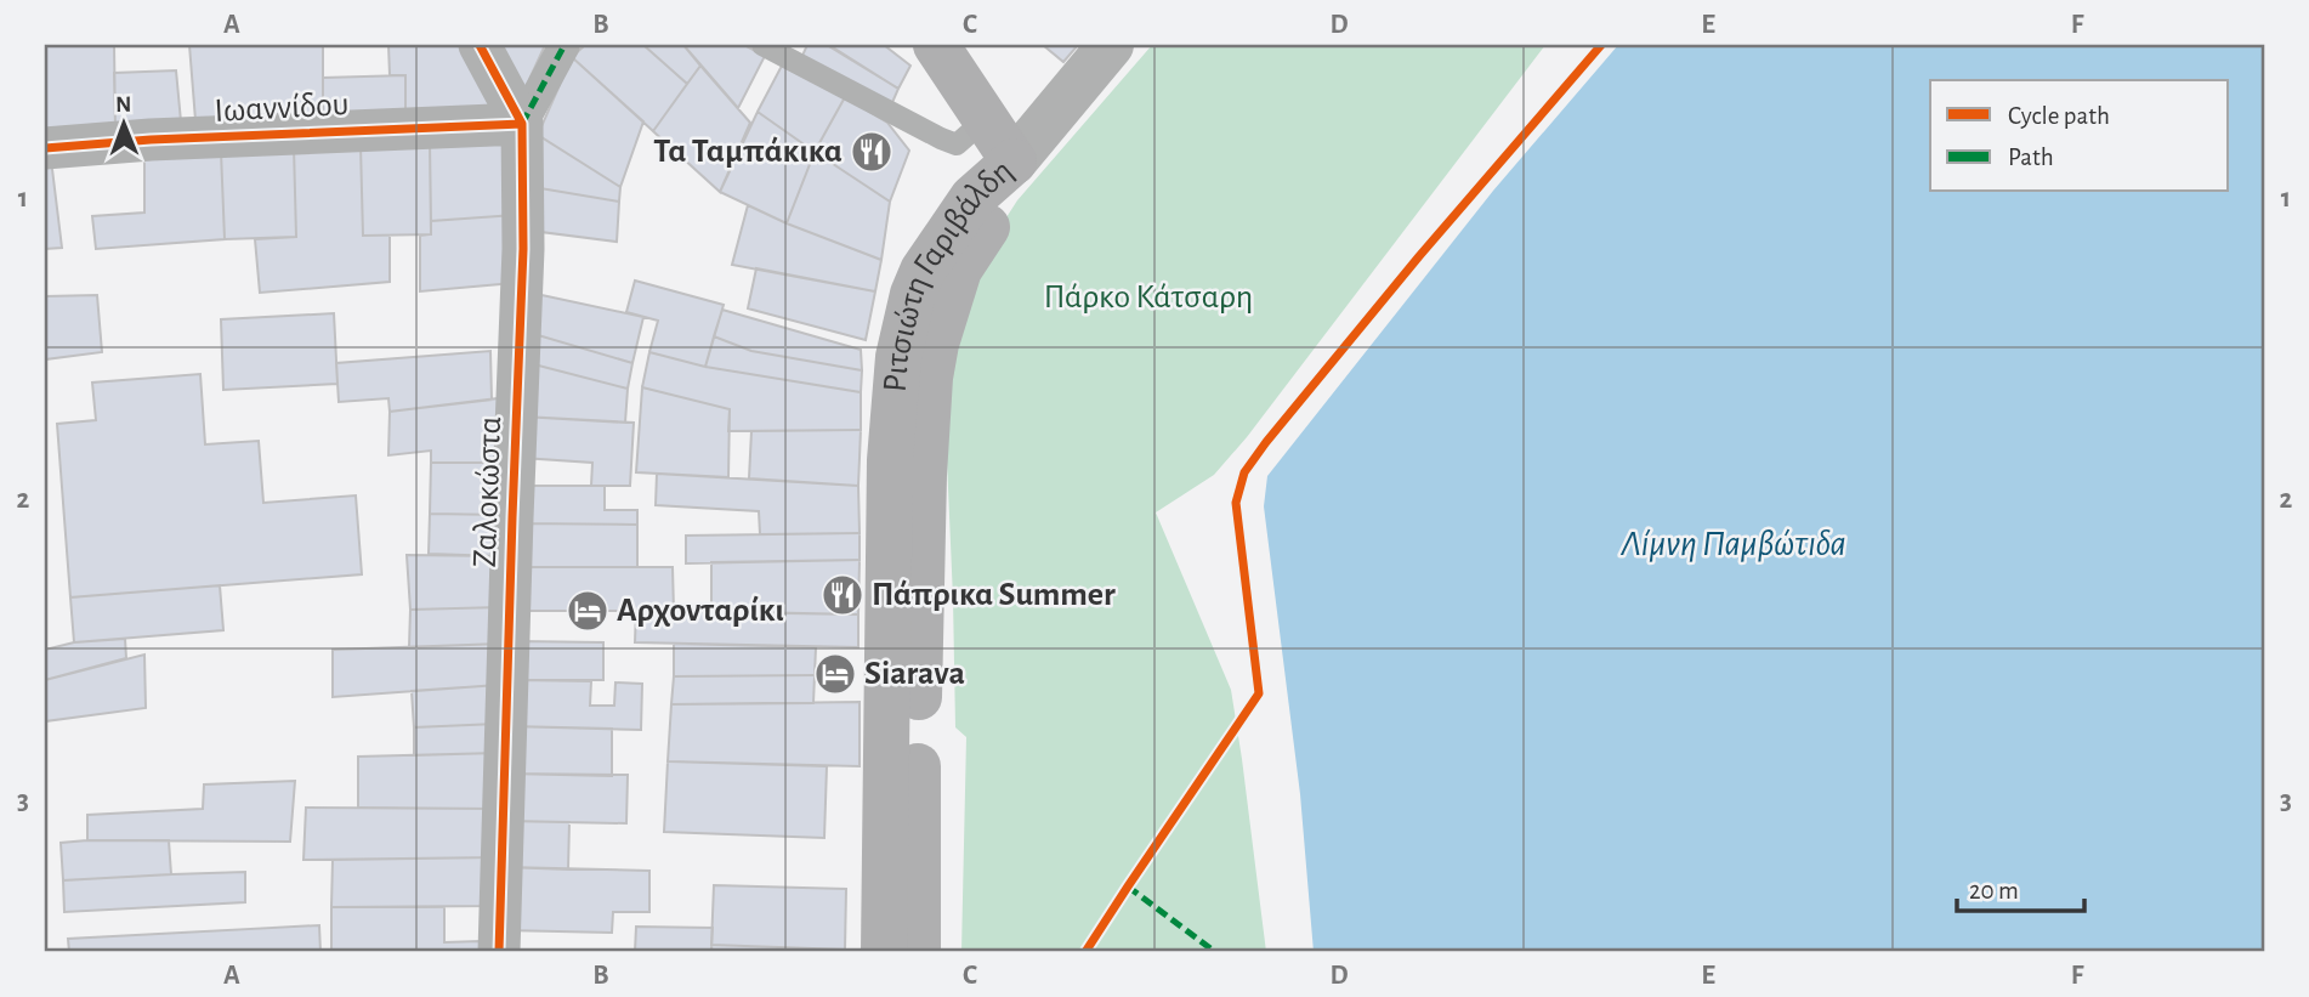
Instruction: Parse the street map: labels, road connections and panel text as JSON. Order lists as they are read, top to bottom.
{
  "streets": {
    "main road": ["Ριτσιώτη Γαριβάλδη"],
    "street": ["Ιωαννίδου", "Ζαλοκώστα"]
  },
  "crossings": [
    ["Ιωαννίδου", "Ζαλοκώστα"]
  ],
  "water": ["Λίμνη Παμβώτιδα"],
  "parks": ["Πάρκο Κάτσαρη"],
  "places": {
    "restaurant": ["Τα Ταμπάκικα", "Πάπρικα Summer"],
    "hotel": ["Αρχονταρίκι", "Siarava"]
  },
  "legend": ["Cycle path", "Path"],
  "scale_bar": "20 m",
  "north": "top",
  "grid": {
    "columns": [
      "A",
      "B",
      "C",
      "D",
      "E",
      "F"
    ],
    "rows": ["1", "2", "3"]
  }
}
